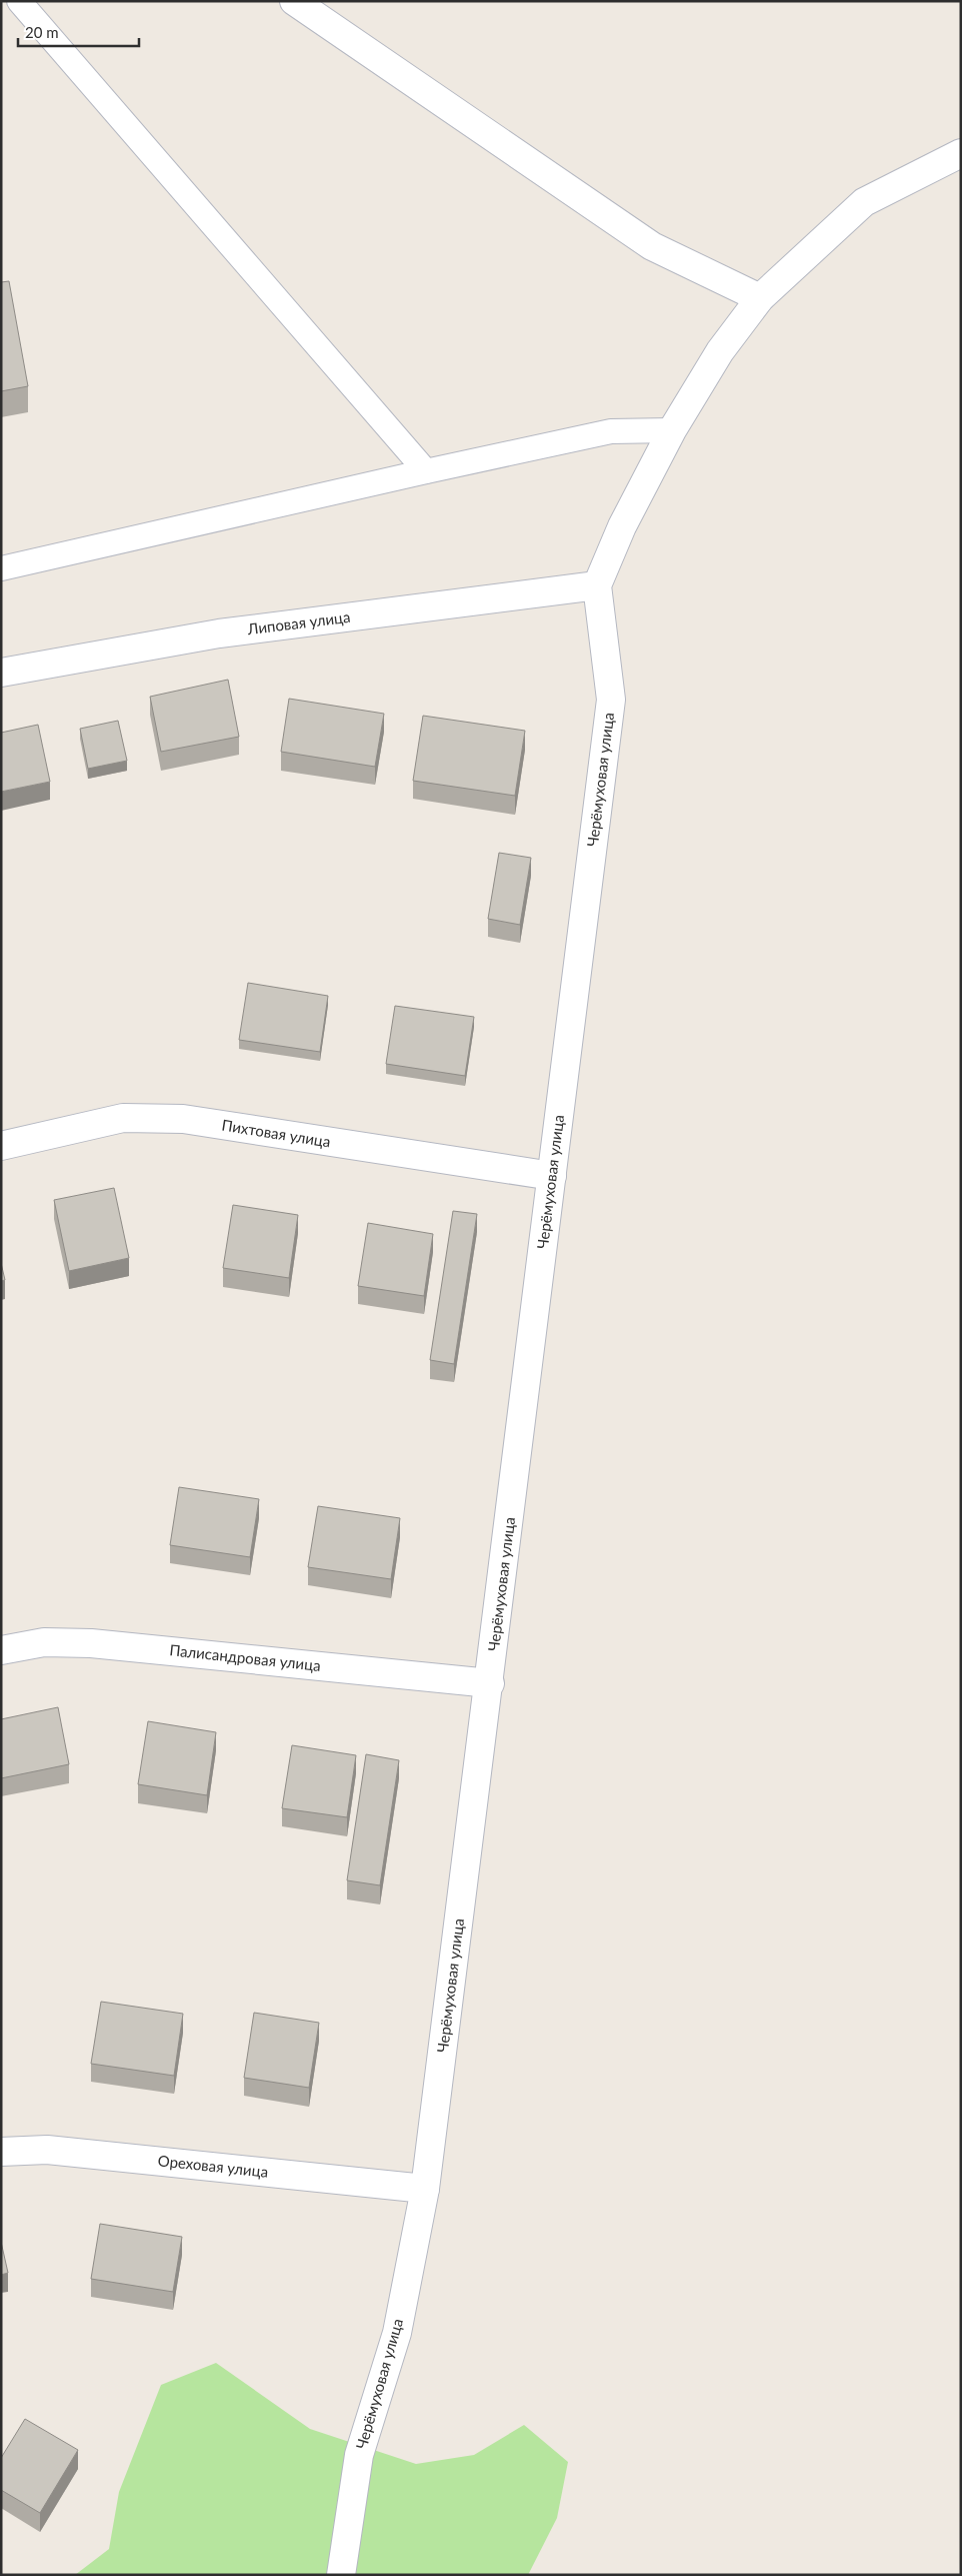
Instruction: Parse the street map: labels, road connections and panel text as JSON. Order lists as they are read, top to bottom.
{
  "streets": {
    "street": [
      "Липовая улица",
      "Черёмуховая улица",
      "Пихтовая улица",
      "Палисандровая улица",
      "Ореховая улица"
    ]
  },
  "crossings": [
    ["Липовая улица", "Черёмуховая улица"],
    ["Черёмуховая улица", "Пихтовая улица"],
    ["Черёмуховая улица", "Палисандровая улица"],
    ["Черёмуховая улица", "Ореховая улица"]
  ],
  "scale_bar": "20 m"
}
